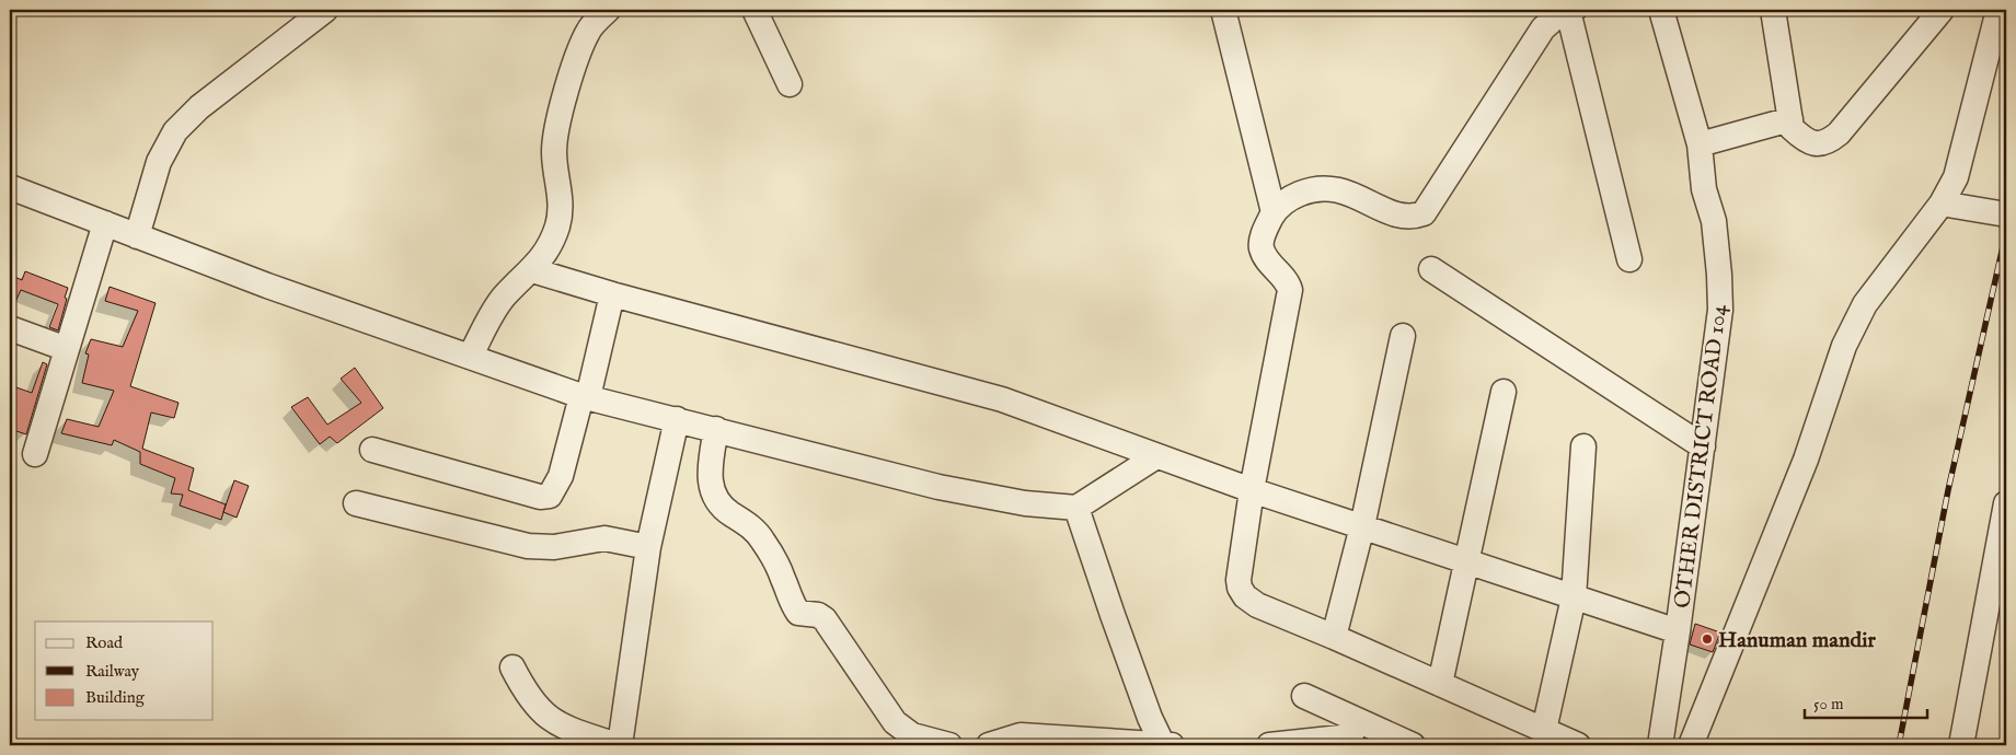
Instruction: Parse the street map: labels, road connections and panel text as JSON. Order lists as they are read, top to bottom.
{
  "streets": {
    "street": ["OTHER DISTRICT ROAD 104"]
  },
  "places": ["Hanuman mandir"],
  "legend": ["Road", "Railway", "Building"],
  "scale_bar": "50 m"
}
